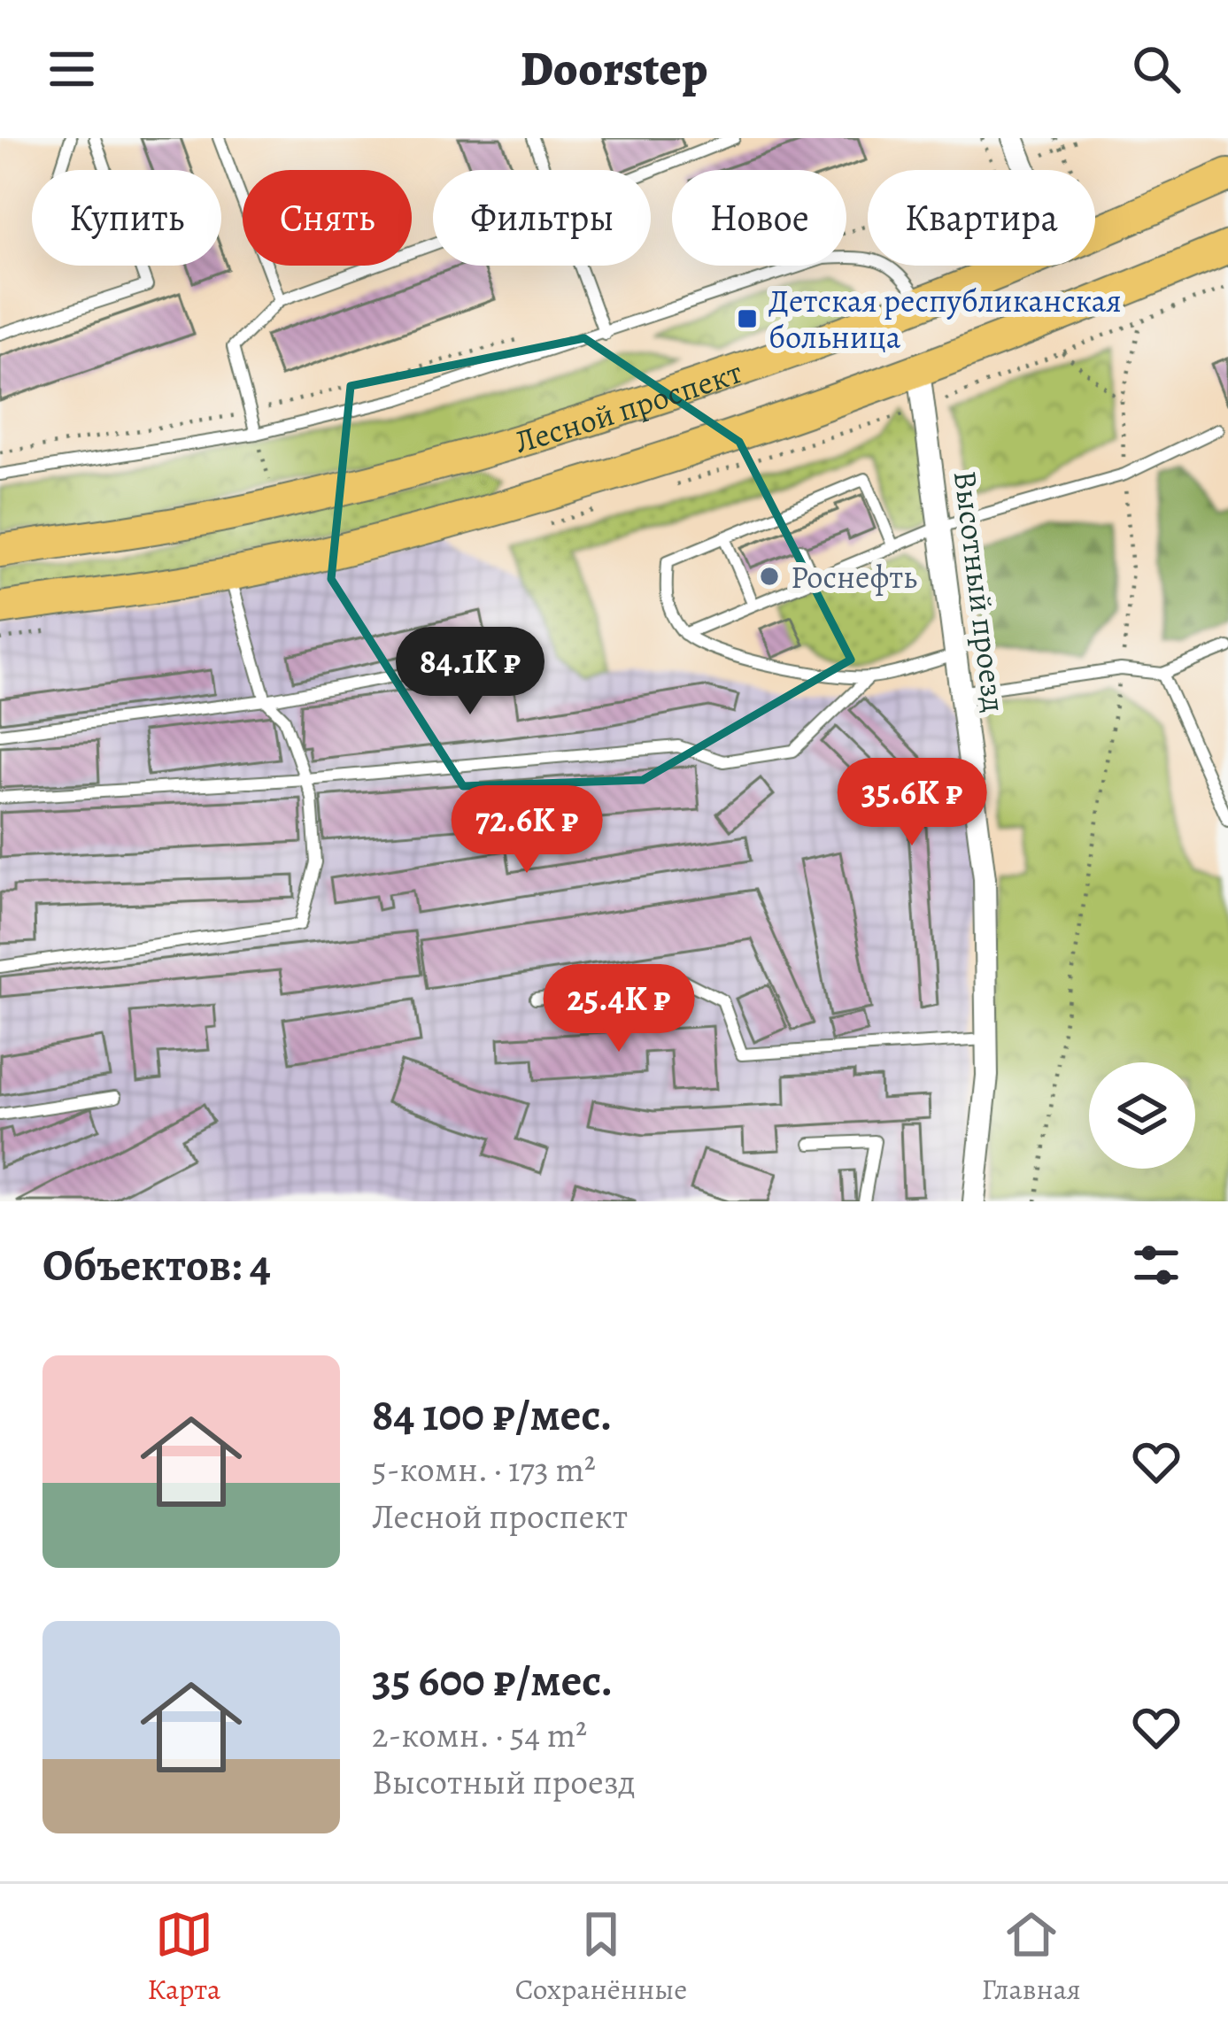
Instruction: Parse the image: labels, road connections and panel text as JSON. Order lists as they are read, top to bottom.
{
  "streets": {
    "main road": ["Лесной проспект"],
    "street": ["Высотный проезд"]
  },
  "crossings": [
    ["Лесной проспект", "Высотный проезд"]
  ],
  "places": {
    "transit": ["Детская республиканская больница"],
    "other": ["Роснефть"]
  },
  "page": {
    "header": "Doorstep",
    "chip": [
      "Купить",
      "Снять",
      "Фильтры",
      "Новое",
      "Квартира"
    ],
    "price": [
      "84.1K ₽",
      "35.6K ₽",
      "72.6K ₽",
      "25.4K ₽"
    ],
    "heading": "Объектов: 4",
    "list": [
      {
        "name": "84 100 ₽/мес.",
        "note": "5-комн. · 173 m² · Лесной проспект"
      },
      {
        "name": "35 600 ₽/мес.",
        "note": "2-комн. · 54 m² · Высотный проезд"
      }
    ],
    "tabs": ["Карта", "Сохранённые", "Главная"]
  }
}
